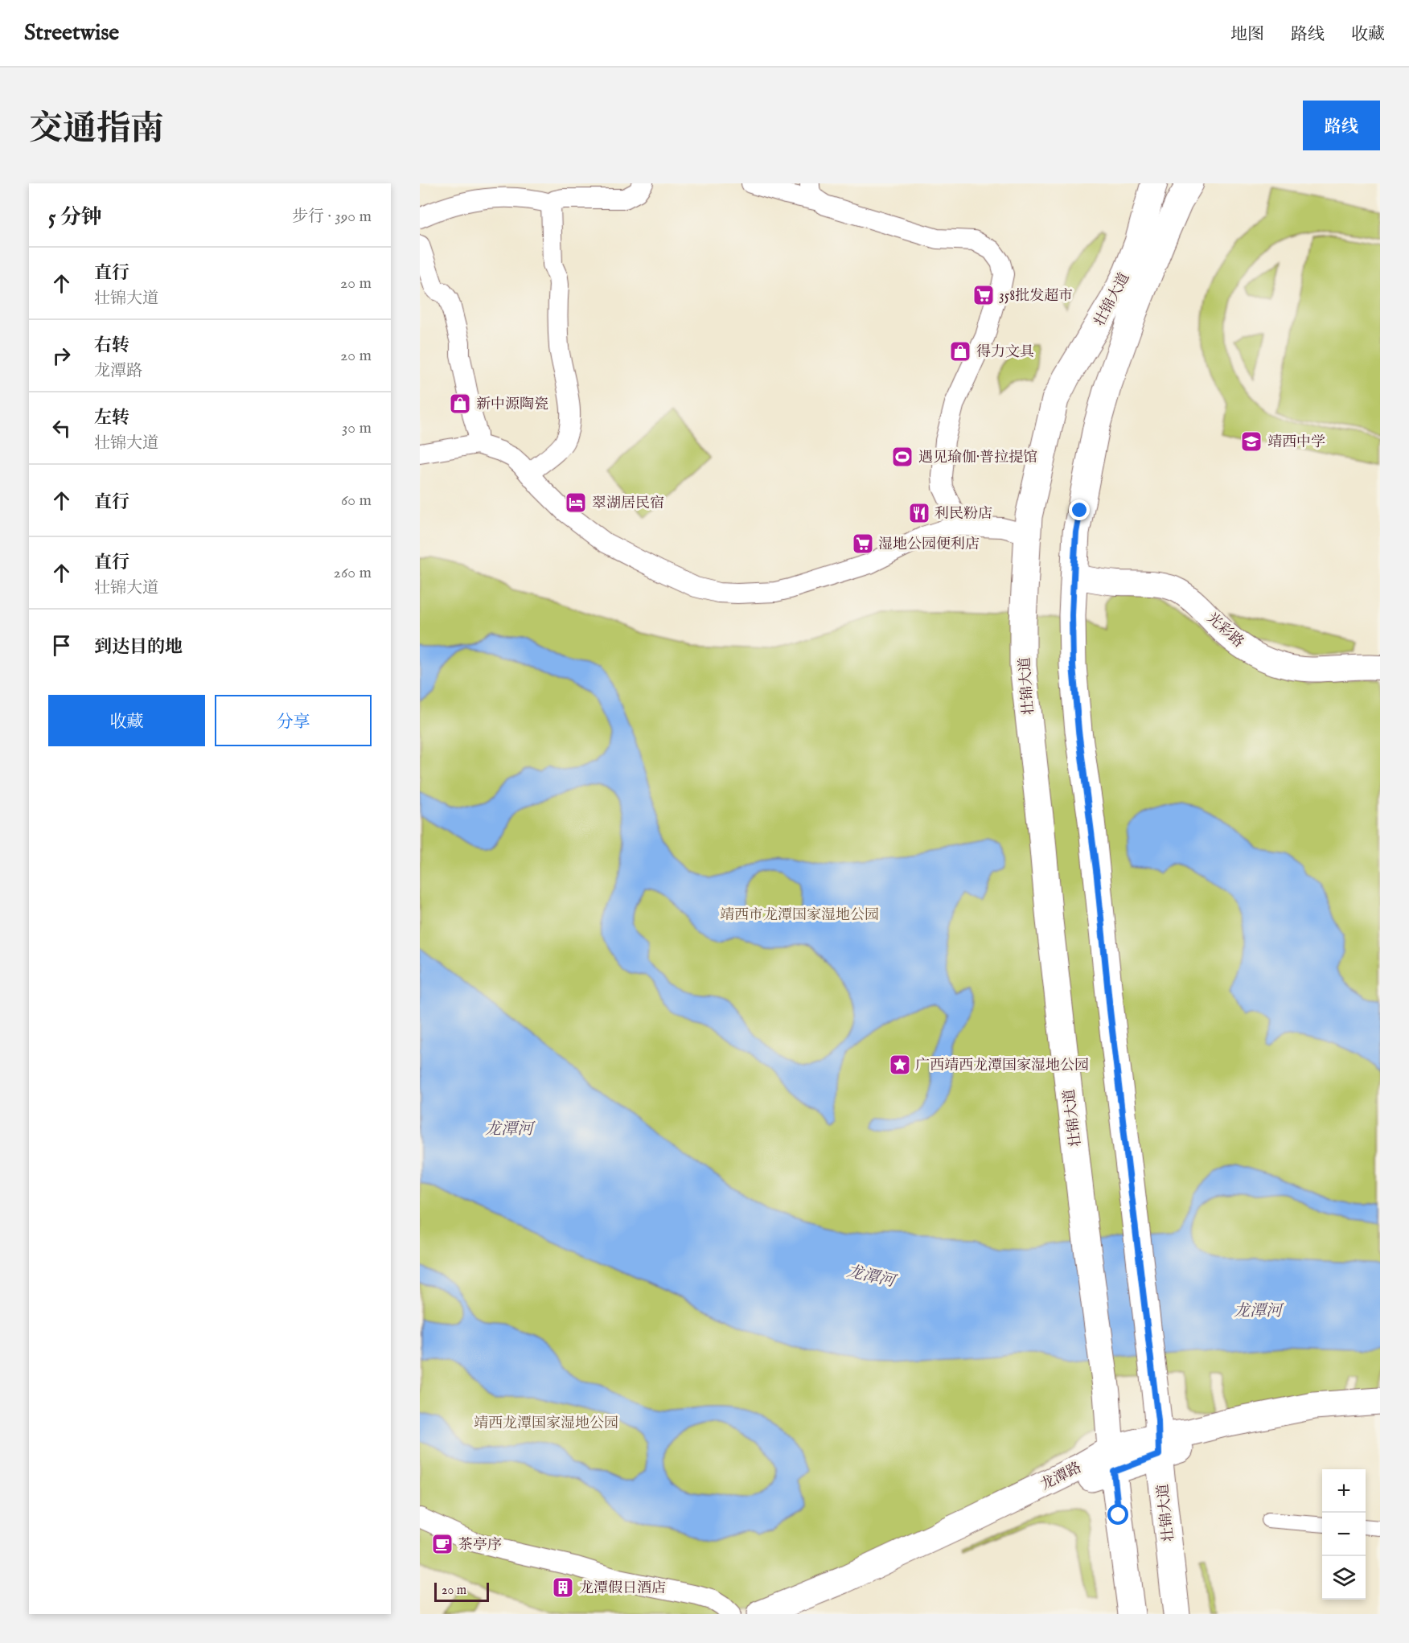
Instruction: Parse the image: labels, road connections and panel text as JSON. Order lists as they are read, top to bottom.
{
  "streets": {
    "main road": ["壮锦大道", "龙潭路"],
    "street": ["光彩路"]
  },
  "crossings": [
    ["壮锦大道", "光彩路"],
    ["壮锦大道", "龙潭路"]
  ],
  "water": ["龙潭河"],
  "parks": ["靖西市龙潭国家湿地公园", "靖西龙潭国家湿地公园"],
  "places": {
    "supermarket": ["358批发超市", "湿地公园便利店"],
    "shop": ["得力文具", "新中源陶瓷"],
    "school or university": ["靖西中学"],
    "sports": ["遇见瑜伽·普拉提馆"],
    "hotel": ["翠湖居民宿"],
    "restaurant": ["利民粉店"],
    "place": ["广西靖西龙潭国家湿地公园"],
    "cafe": ["茶亭序"],
    "building": ["龙潭假日酒店"]
  },
  "scale_bar": "20 m",
  "page": {
    "header": "Streetwise",
    "nav": ["地图", "路线", "收藏"],
    "title": "交通指南",
    "buttons": [
      "路线",
      ["收藏", "分享"]
    ],
    "heading": ["5 分钟", "步行 · 390 m"],
    "list": [
      ["直行", "壮锦大道", "20 m"],
      ["右转", "龙潭路", "20 m"],
      ["左转", "壮锦大道", "30 m"],
      ["直行", "60 m"],
      ["直行", "壮锦大道", "260 m"],
      "到达目的地"
    ],
    "map_buttons": ["+", "−"],
    "scale": "20 m"
  }
}
